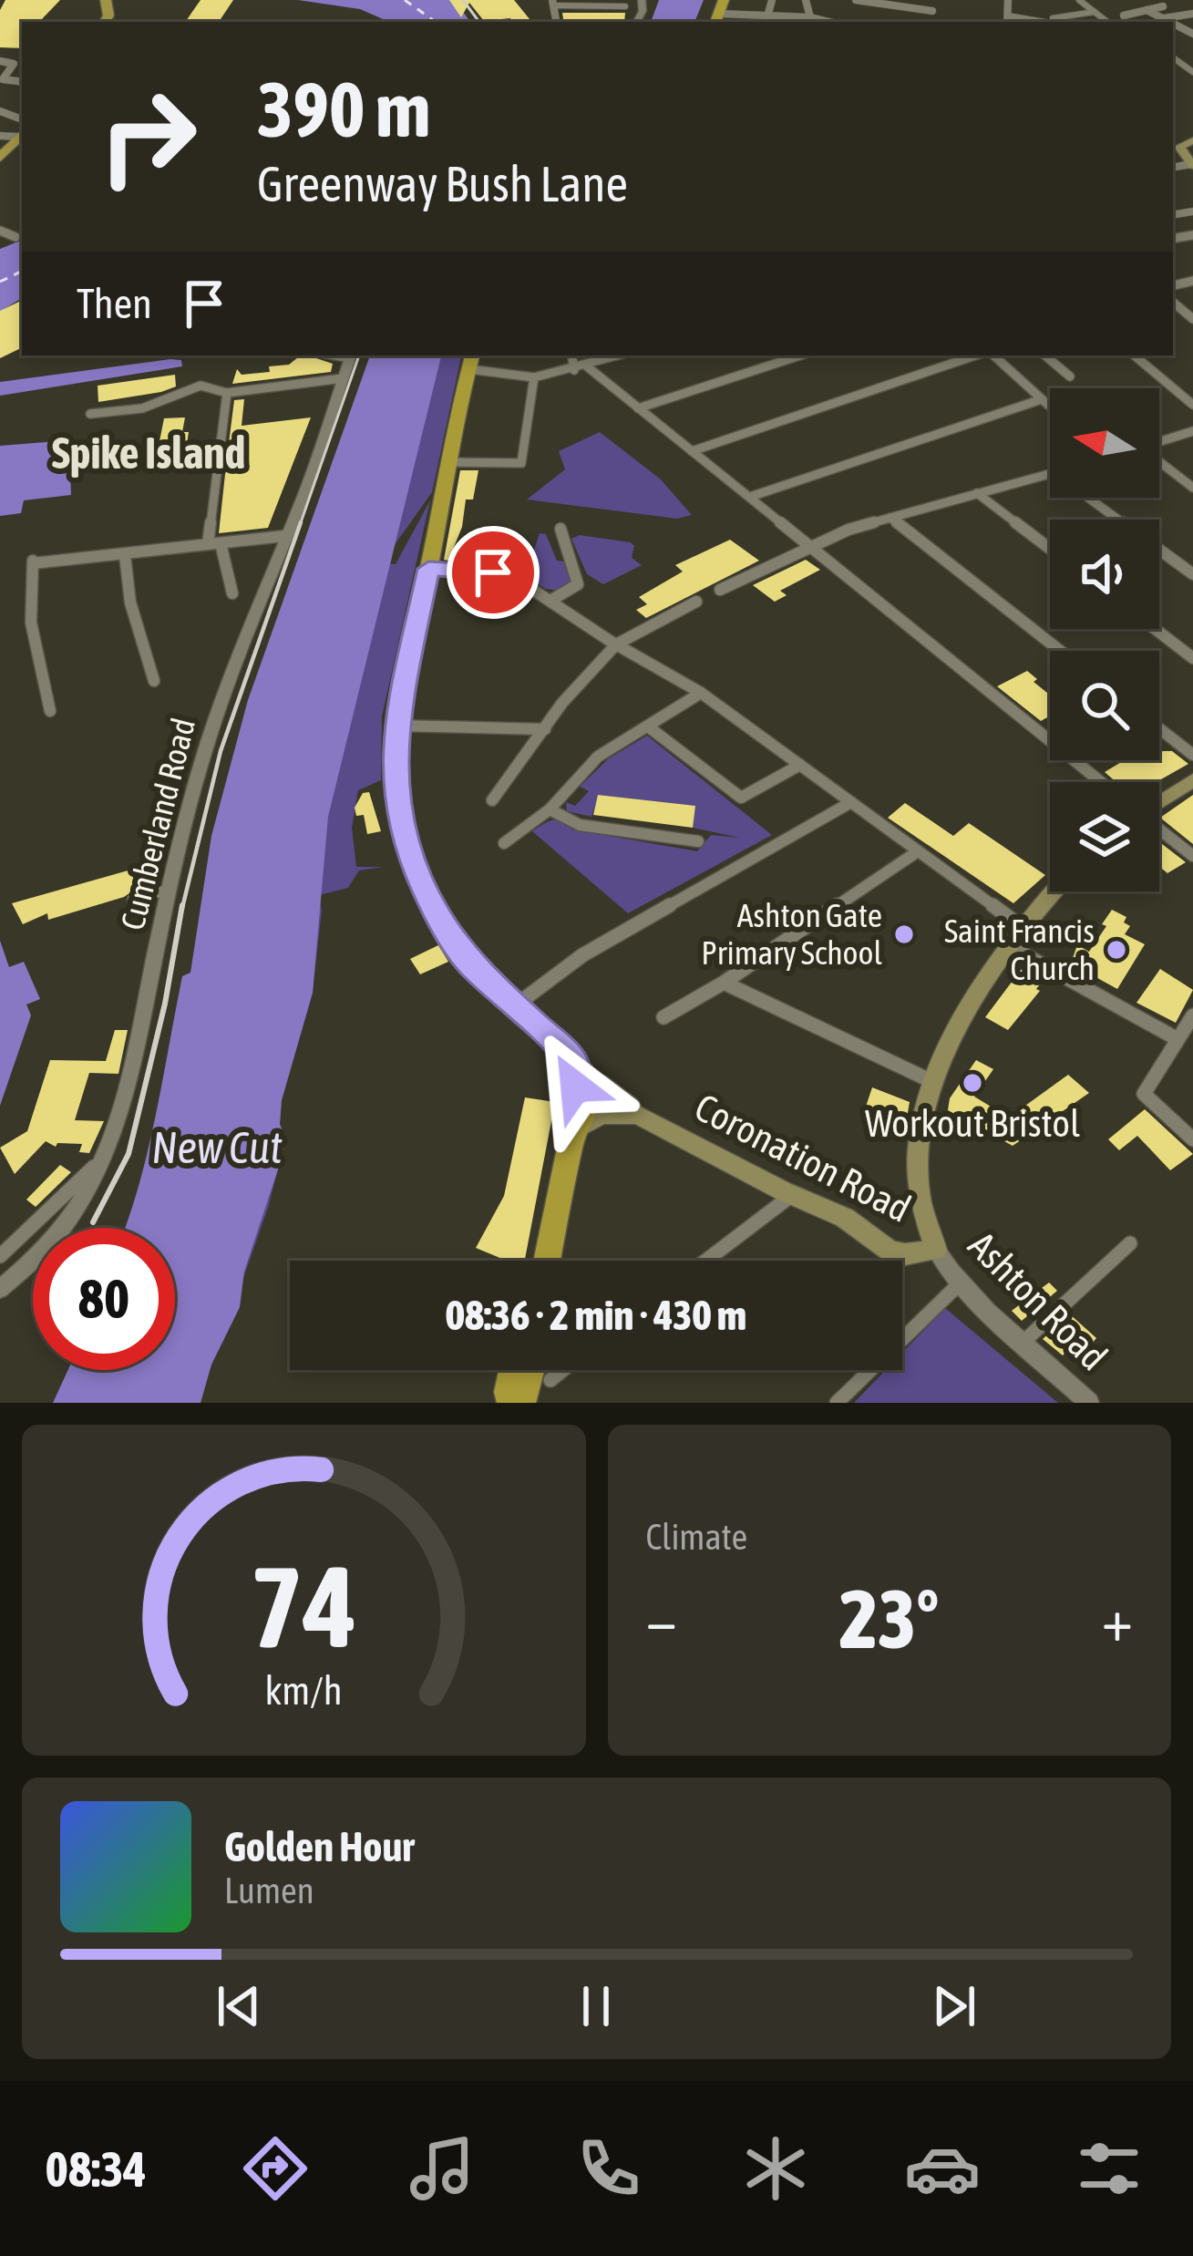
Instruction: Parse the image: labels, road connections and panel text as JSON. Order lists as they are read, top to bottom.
{
  "streets": {
    "main road": ["Coronation Road"],
    "street": ["Cumberland Road", "Ashton Road"]
  },
  "crossings": [
    ["Coronation Road", "Ashton Road"]
  ],
  "districts": ["Spike Island"],
  "water": ["New Cut"],
  "places": ["Ashton Gate Primary School", "Saint Francis Church", "Workout Bristol"],
  "north": "left",
  "page": {
    "turn": ["390 m", "Greenway Bush Lane"],
    "then": "Then",
    "limit": "80",
    "trip": "08:36 · 2 min · 430 m",
    "tile": "Climate",
    "heat": ["−", "23°", "+"],
    "song": ["Golden Hour", "Lumen"],
    "tabs": "08:34",
    "gauge": ["74", "km/h"]
  }
}
